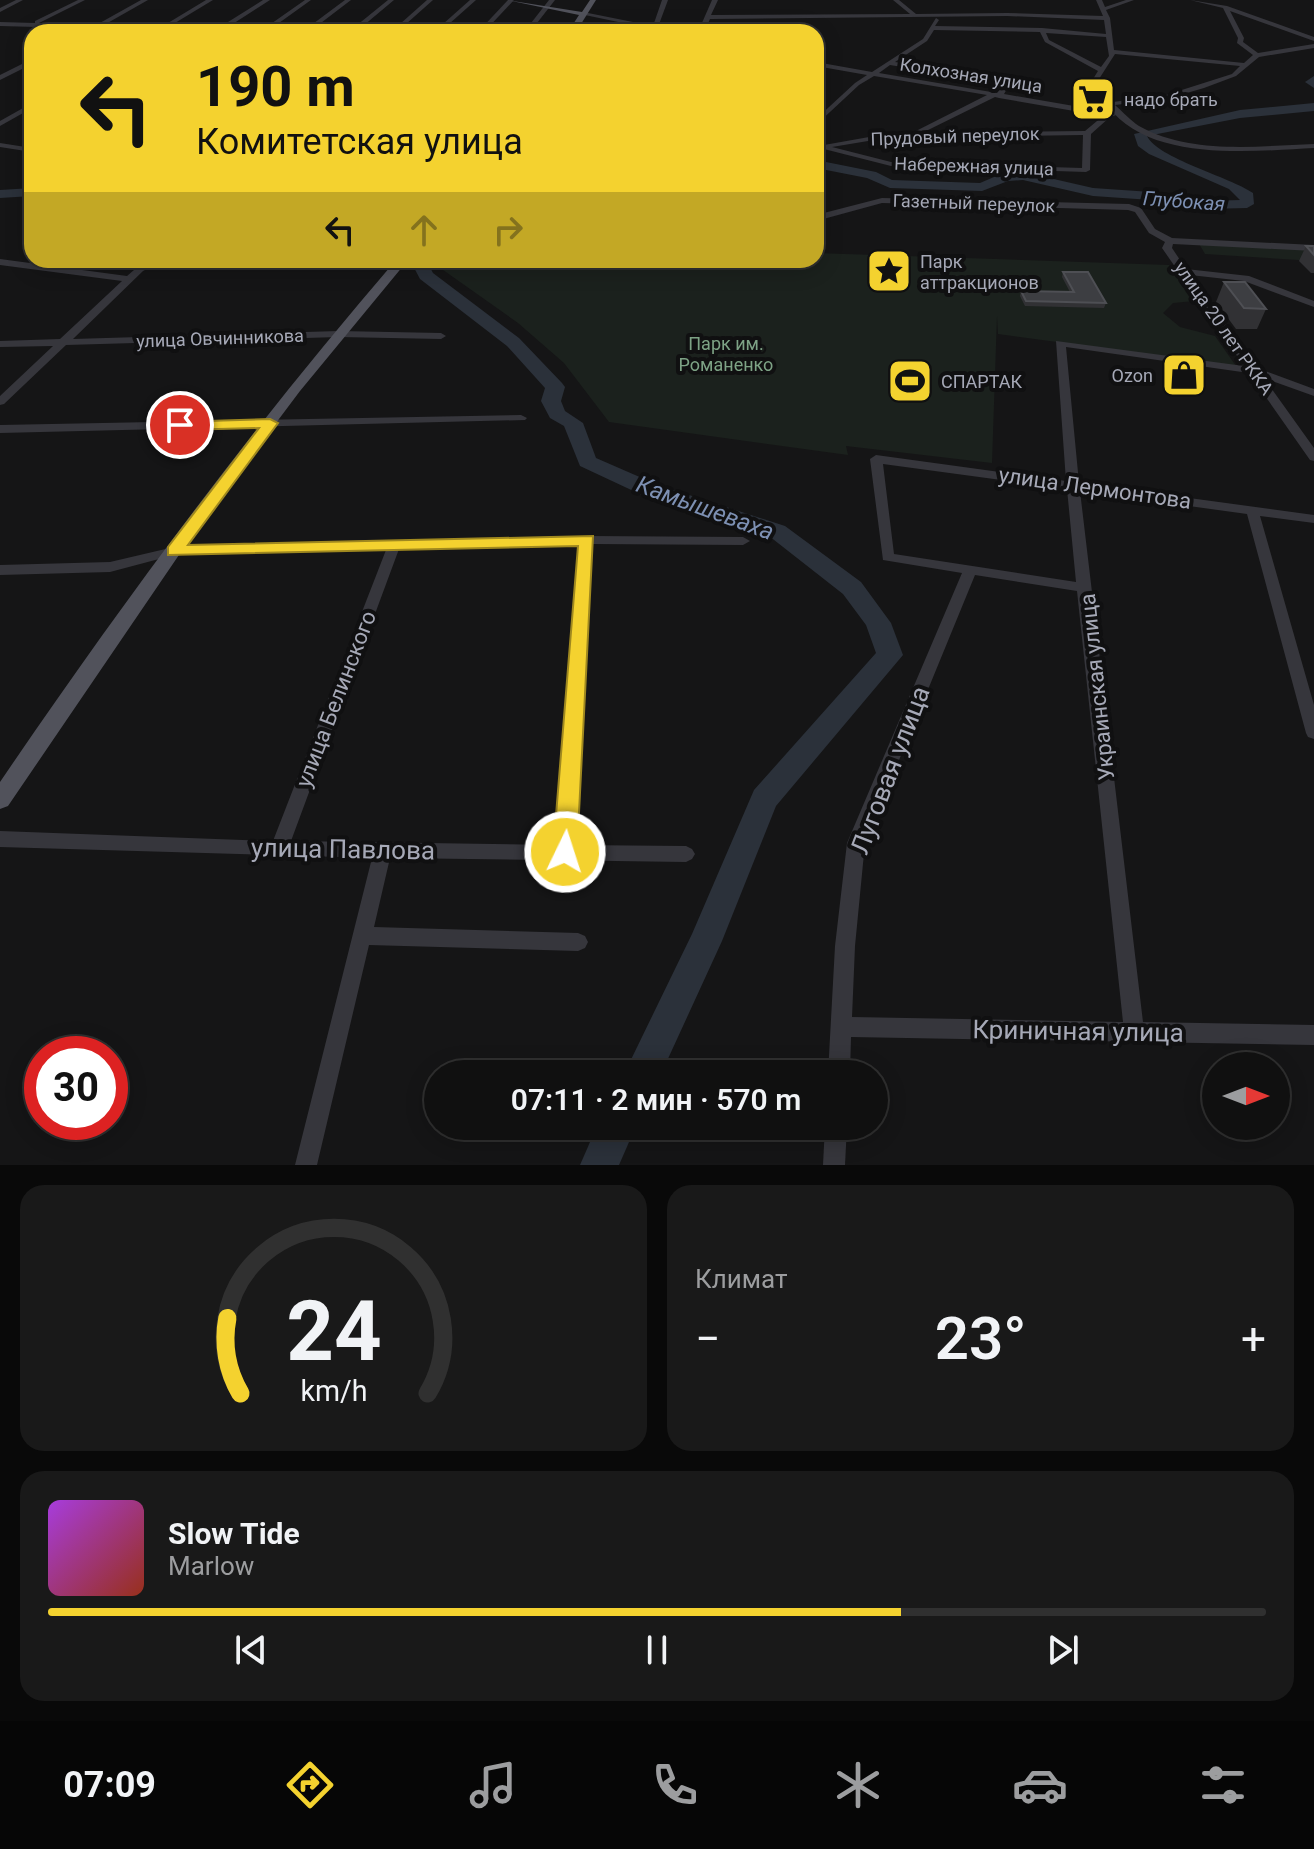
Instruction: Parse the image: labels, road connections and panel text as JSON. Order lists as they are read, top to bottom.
{
  "streets": {
    "street": [
      "Колхозная улица",
      "Прудовый переулок",
      "Набережная улица",
      "Газетный переулок",
      "улица 20 лет РККА",
      "улица Овчинникова",
      "улица Лермонтова",
      "Украинская улица",
      "улица Белинского",
      "Луговая улица",
      "улица Павлова",
      "Криничная улица"
    ]
  },
  "crossings": [
    ["Прудовый переулок", "Набережная улица"],
    ["Газетный переулок", "улица 20 лет РККА"],
    ["улица 20 лет РККА", "Украинская улица"],
    ["улица Лермонтова", "Украинская улица"],
    ["улица Лермонтова", "Луговая улица"],
    ["Украинская улица", "Криничная улица"],
    ["улица Белинского", "улица Павлова"],
    ["Луговая улица", "Криничная улица"]
  ],
  "water": ["Глубокая", "Камышеваха"],
  "parks": ["Парк им. Романенко"],
  "places": {
    "supermarket": ["надо брать"],
    "place": ["Парк аттракционов"],
    "shop": ["Ozon"],
    "sports": ["СПАРТАК"]
  },
  "north": "right",
  "page": {
    "turn": ["190 m", "Комитетская улица"],
    "limit": "30",
    "trip": "07:11 · 2 мин · 570 m",
    "tile": "Климат",
    "heat": ["−", "23°", "+"],
    "song": ["Slow Tide", "Marlow"],
    "tabs": "07:09",
    "gauge": ["24", "km/h"]
  }
}
